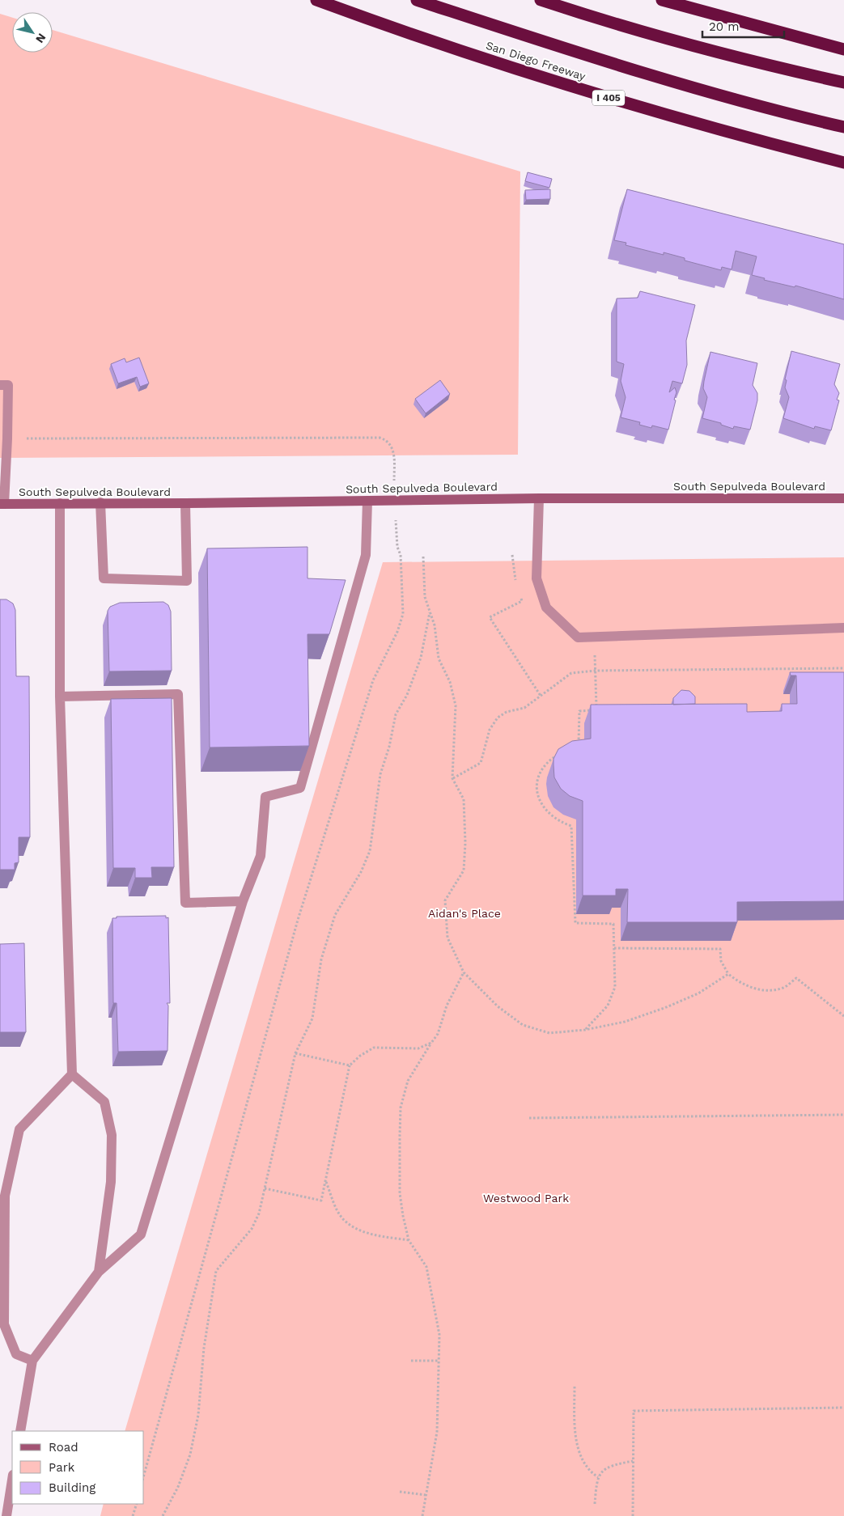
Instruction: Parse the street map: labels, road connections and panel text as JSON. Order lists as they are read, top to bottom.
{
  "streets": {
    "highway": ["San Diego Freeway", "I 405"],
    "main road": ["South Sepulveda Boulevard"]
  },
  "parks": ["Aidan's Place", "Westwood Park"],
  "legend": ["Road", "Park", "Building"],
  "scale_bar": "20 m",
  "north": "bottom right"
}
